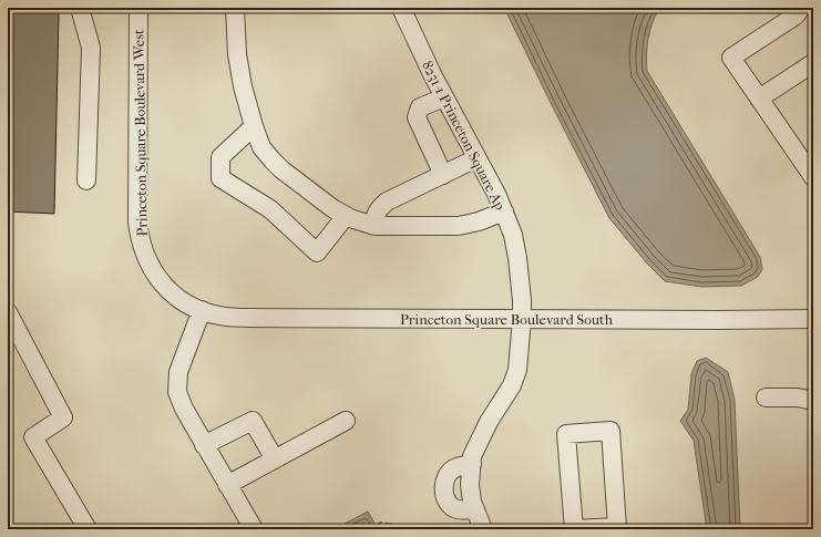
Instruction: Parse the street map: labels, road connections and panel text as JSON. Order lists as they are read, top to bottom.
{
  "streets": {
    "street": ["Princeton Square Boulevard West", "8231-1 Princeton Square Ap", "Princeton Square Boulevard South"]
  },
  "crossings": [
    ["Princeton Square Boulevard West", "Princeton Square Boulevard South"],
    ["8231-1 Princeton Square Ap", "Princeton Square Boulevard South"]
  ]
}
